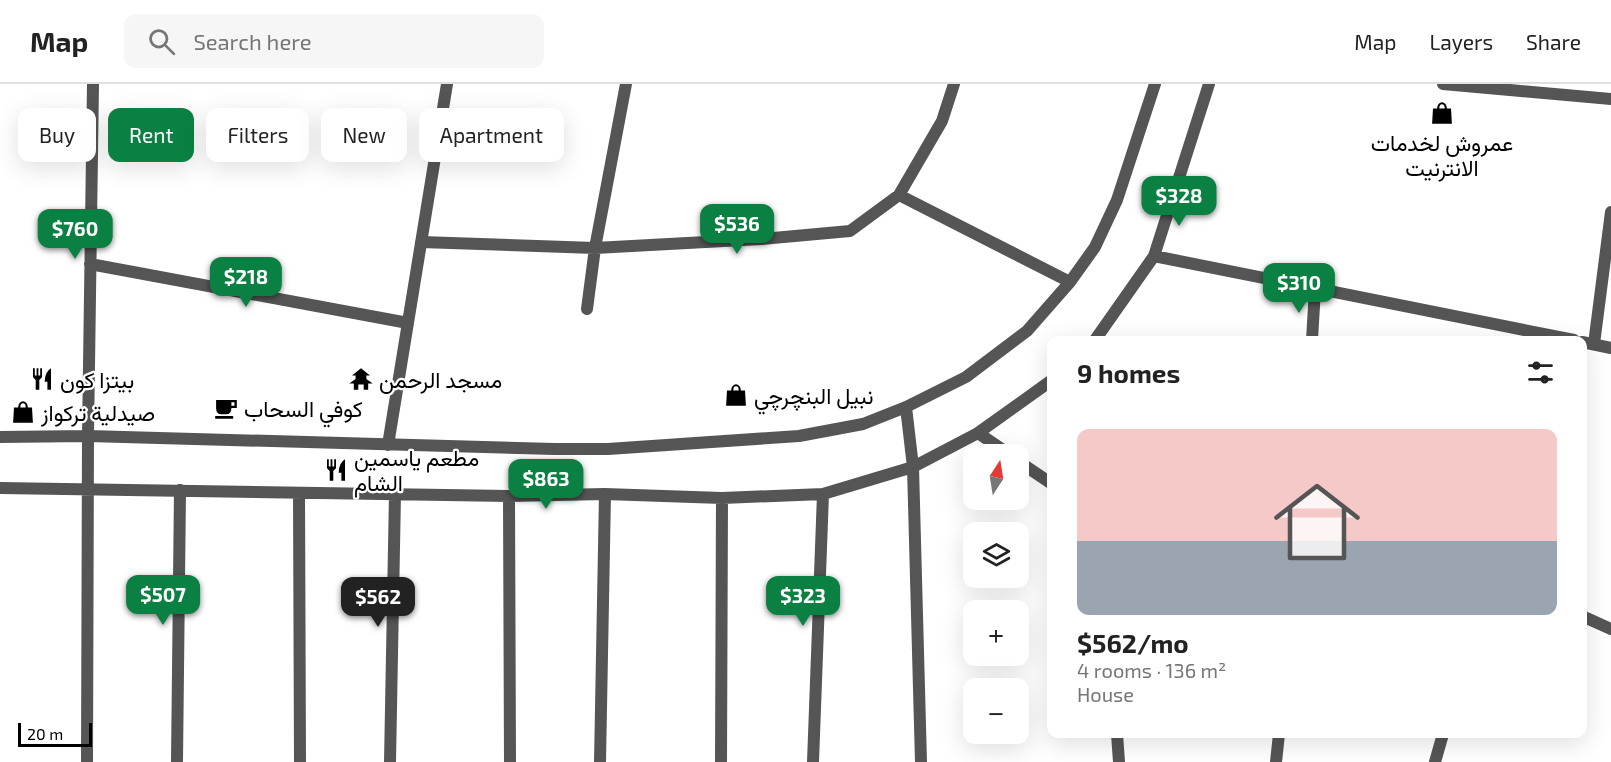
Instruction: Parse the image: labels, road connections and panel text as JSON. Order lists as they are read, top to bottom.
{
  "places": {
    "shop": ["عمروش لخدمات الانترنيت", "نبيل البنچرچي", "صيدلية تركواز"],
    "restaurant": ["بيتزا كون", "مطعم ياسمين الشام"],
    "temple": ["مسجد الرحمن"],
    "cafe": ["كوفي السحاب"]
  },
  "scale_bar": "20 m",
  "north": "top",
  "page": {
    "header": "Map",
    "search": "Search here",
    "nav": ["Map", "Layers", "Share"],
    "chip": [
      "Buy",
      "Rent",
      "Filters",
      "New",
      "Apartment"
    ],
    "price": [
      "$328",
      "$536",
      "$760",
      "$218",
      "$310",
      "$863",
      "$507",
      "$323",
      "$562"
    ],
    "heading": "9 homes",
    "list": [
      {
        "name": "$562/mo",
        "note": "4 rooms · 136 m² · House"
      }
    ],
    "map_buttons": ["+", "−"],
    "scale": "20 m"
  }
}
